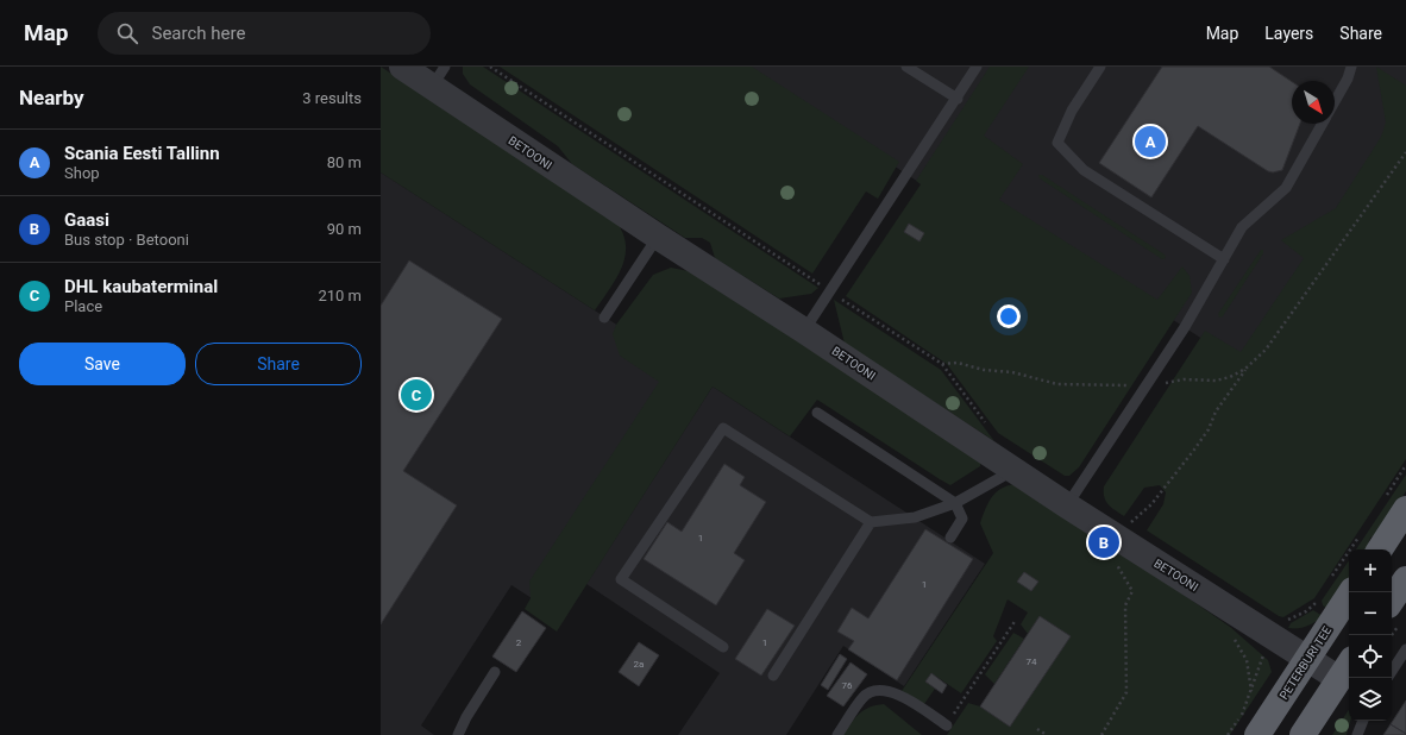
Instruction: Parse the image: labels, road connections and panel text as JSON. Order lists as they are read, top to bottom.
{
  "streets": {
    "highway": ["PETERBURI TEE"],
    "street": ["BETOONI"]
  },
  "crossings": [
    ["BETOONI", "PETERBURI TEE"]
  ],
  "house_numbers": [
    "1",
    "1",
    "2",
    "1",
    "74",
    "2a",
    "76"
  ],
  "north": "bottom right",
  "page": {
    "header": "Map",
    "search": "Search here",
    "nav": ["Map", "Layers", "Share"],
    "heading": ["Nearby", "3 results"],
    "pins": ["A", "C", "B"],
    "list": [
      {
        "mark": "A",
        "name": "Scania Eesti Tallinn",
        "note": "Shop",
        "value": "80 m"
      },
      {
        "mark": "B",
        "name": "Gaasi",
        "note": "Bus stop · Betooni",
        "value": "90 m"
      },
      {
        "mark": "C",
        "name": "DHL kaubaterminal",
        "note": "Place",
        "value": "210 m"
      }
    ],
    "buttons": ["Save", "Share"],
    "map_buttons": ["+", "−"]
  }
}
